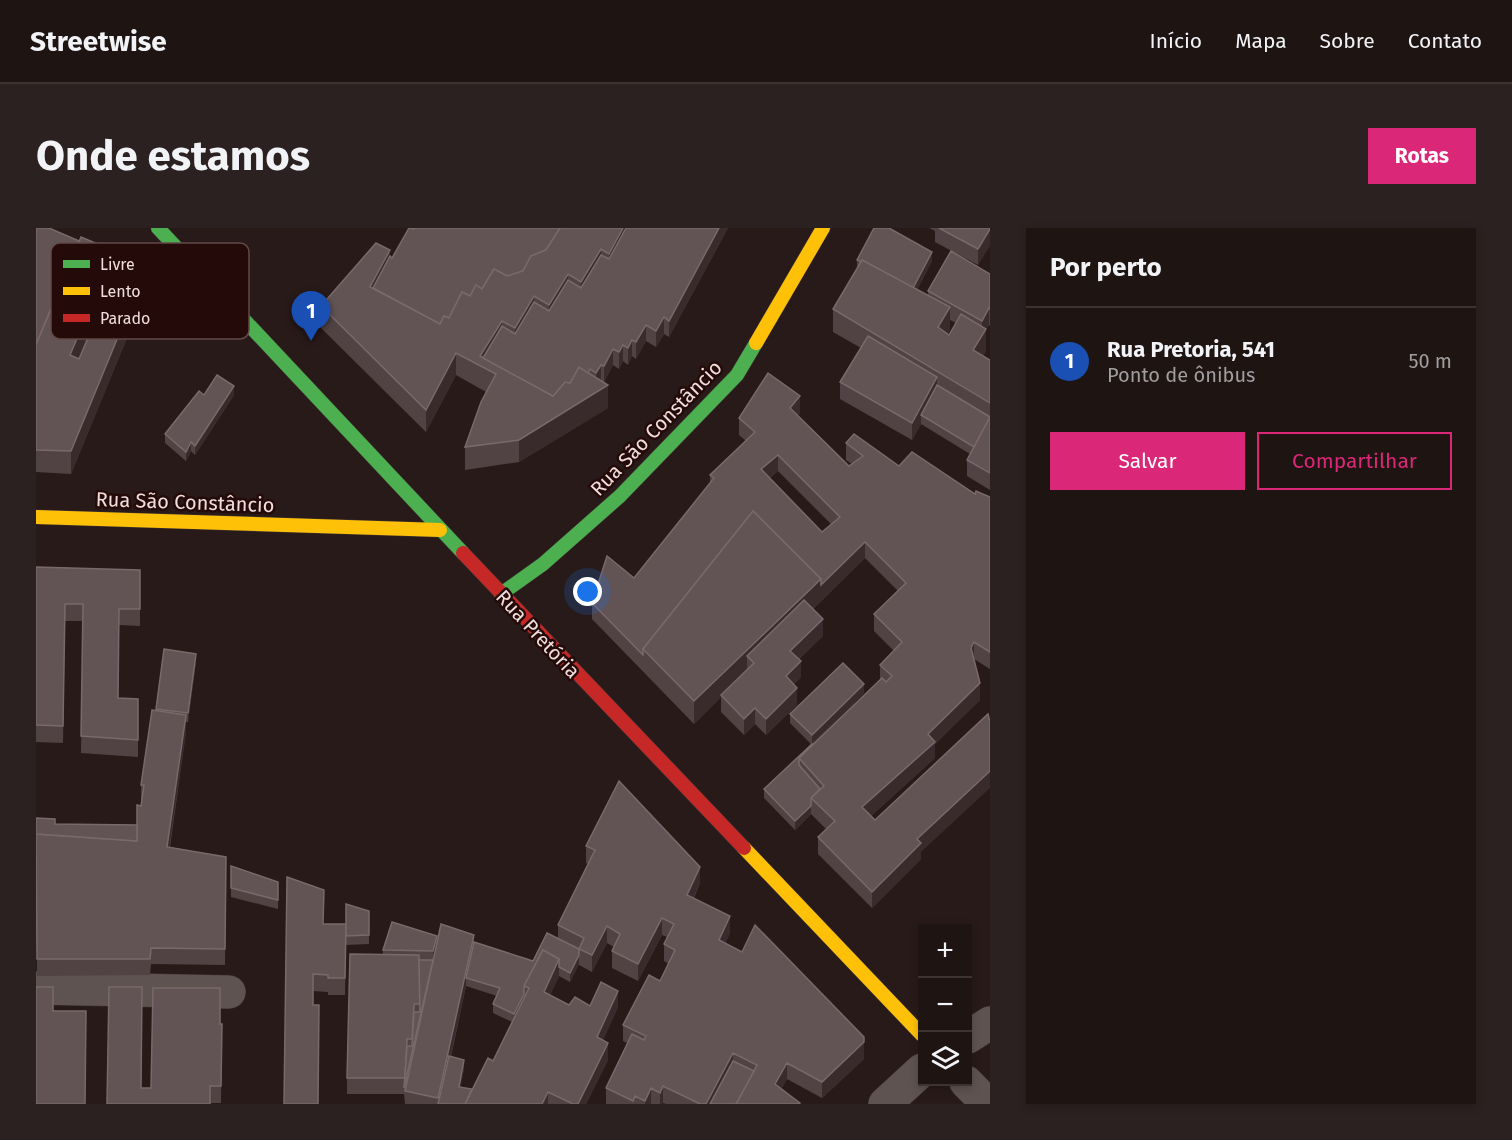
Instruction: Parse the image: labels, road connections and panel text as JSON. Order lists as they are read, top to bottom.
{
  "streets": {
    "street": ["Rua São Constâncio", "Rua Pretória"]
  },
  "crossings": [
    ["Rua São Constâncio", "Rua Pretória"]
  ],
  "legend": ["Livre", "Lento", "Parado"],
  "page": {
    "header": "Streetwise",
    "nav": [
      "Início",
      "Mapa",
      "Sobre",
      "Contato"
    ],
    "buttons": [
      "Rotas",
      ["Salvar", "Compartilhar"]
    ],
    "title": "Onde estamos",
    "heading": "Por perto",
    "pins": "1",
    "list": [
      {
        "mark": "1",
        "name": "Rua Pretoria, 541",
        "note": "Ponto de ônibus",
        "value": "50 m"
      }
    ],
    "map_buttons": ["+", "−"]
  }
}
